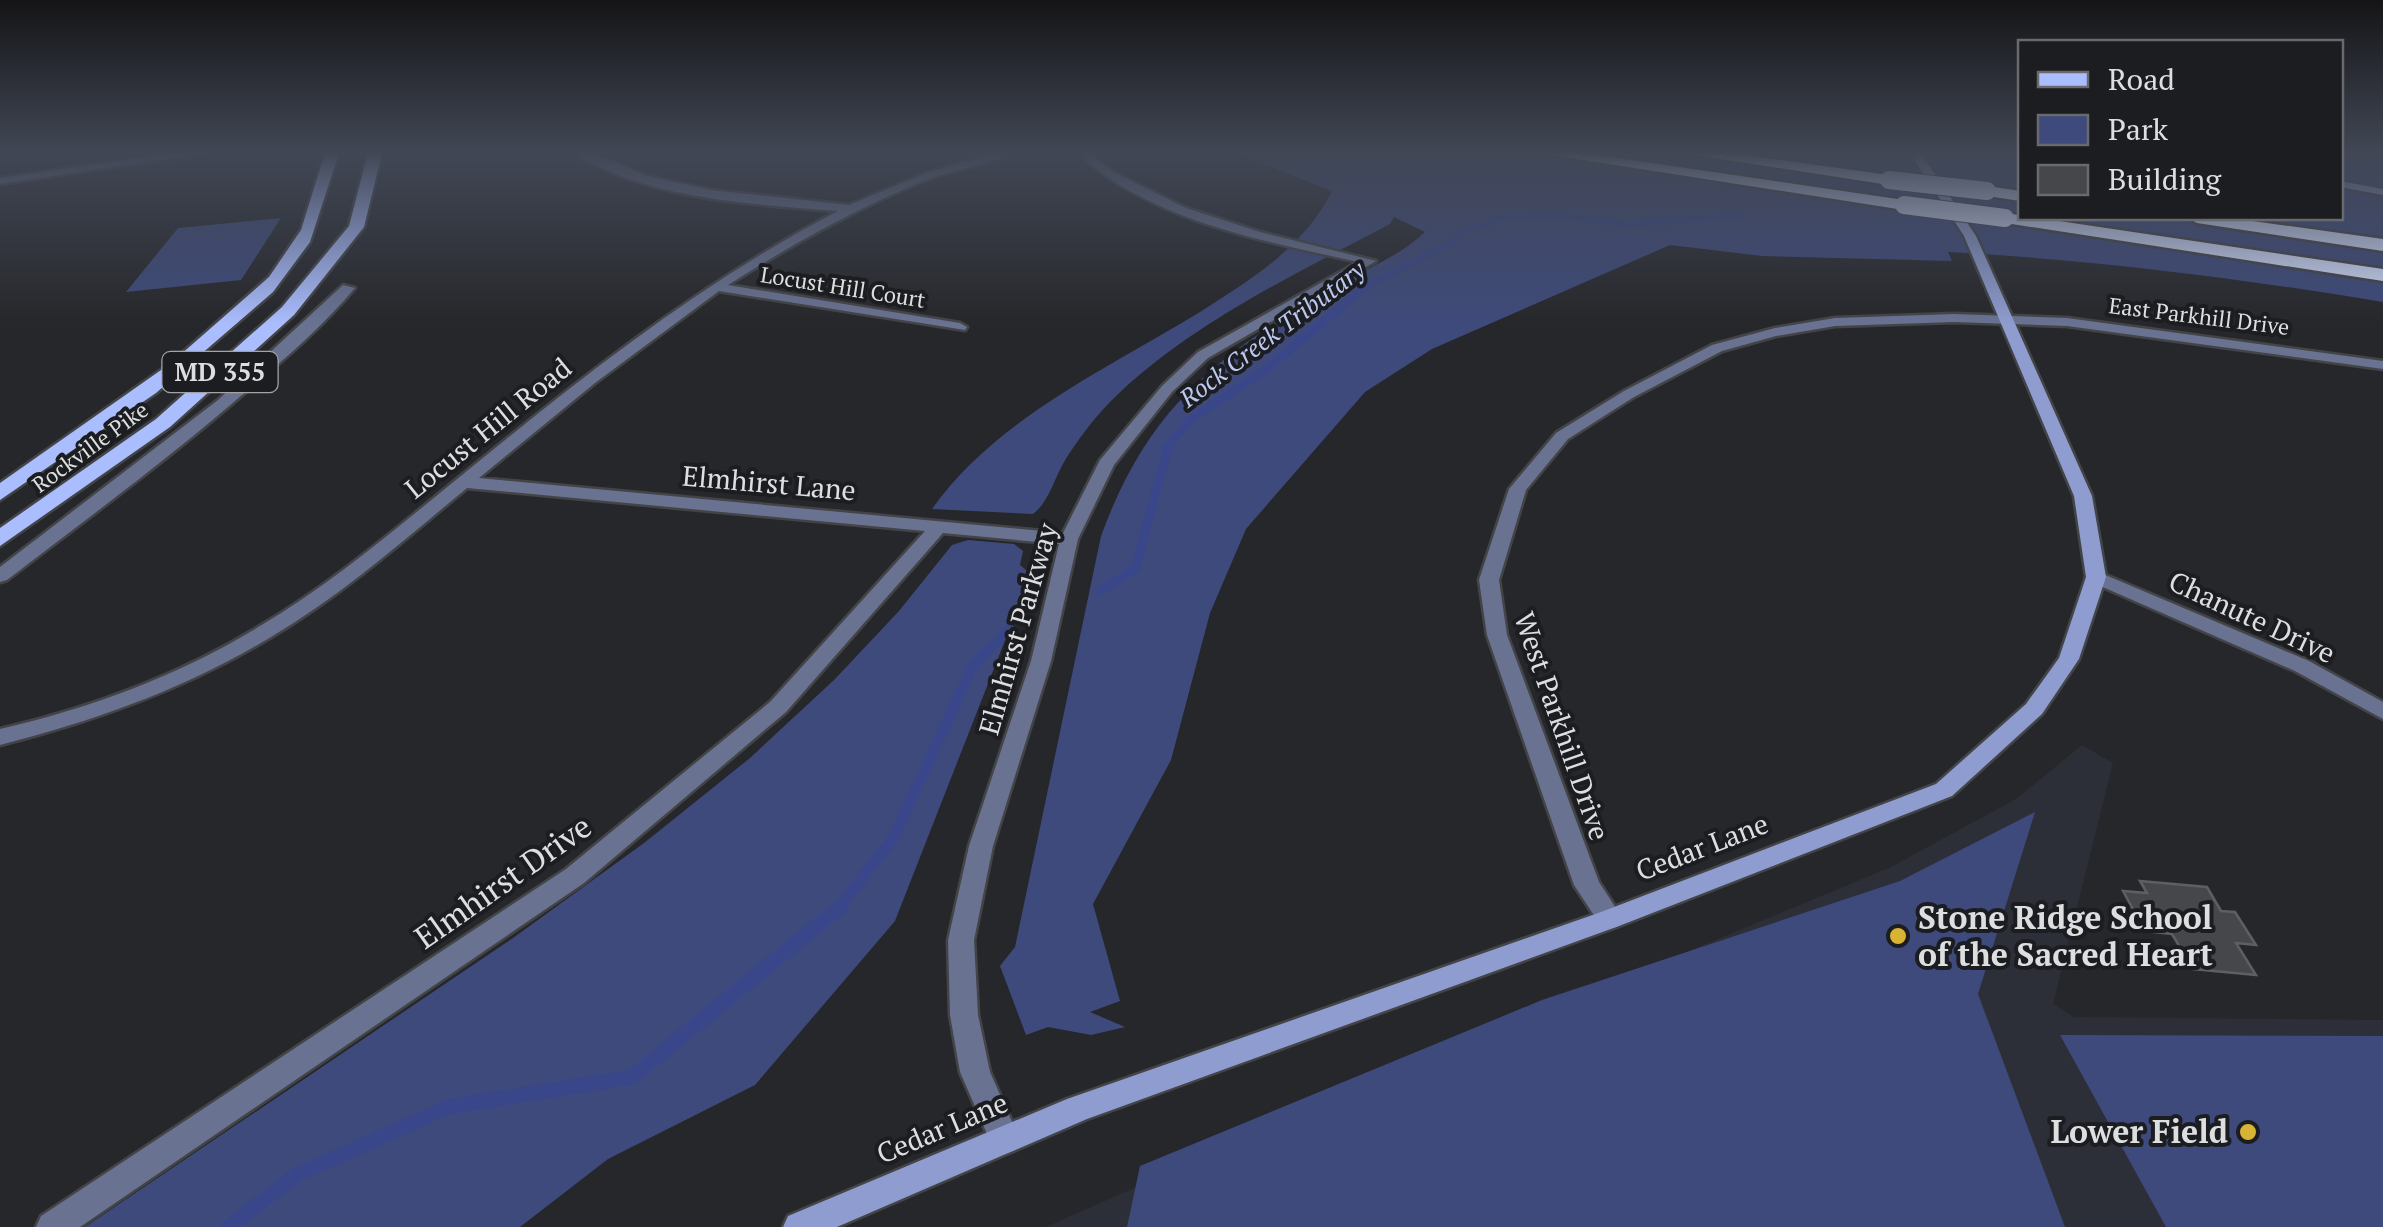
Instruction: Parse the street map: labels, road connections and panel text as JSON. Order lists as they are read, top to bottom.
{
  "streets": {
    "main road": ["MD 355", "Rockville Pike"],
    "street": [
      "Locust Hill Court",
      "East Parkhill Drive",
      "Locust Hill Road",
      "Elmhirst Lane",
      "Chanute Drive",
      "Elmhirst Parkway",
      "West Parkhill Drive",
      "Cedar Lane",
      "Elmhirst Drive"
    ]
  },
  "crossings": [
    ["Locust Hill Court", "Locust Hill Road"],
    ["East Parkhill Drive", "West Parkhill Drive"],
    ["East Parkhill Drive", "Cedar Lane"],
    ["Locust Hill Road", "Elmhirst Lane"],
    ["Elmhirst Lane", "Elmhirst Parkway"],
    ["Elmhirst Lane", "Elmhirst Drive"],
    ["Chanute Drive", "Cedar Lane"],
    ["Elmhirst Parkway", "Cedar Lane"],
    ["West Parkhill Drive", "Cedar Lane"]
  ],
  "water": ["Rock Creek Tributary"],
  "places": ["Stone Ridge School of the Sacred Heart", "Lower Field"],
  "legend": ["Road", "Park", "Building"]
}
